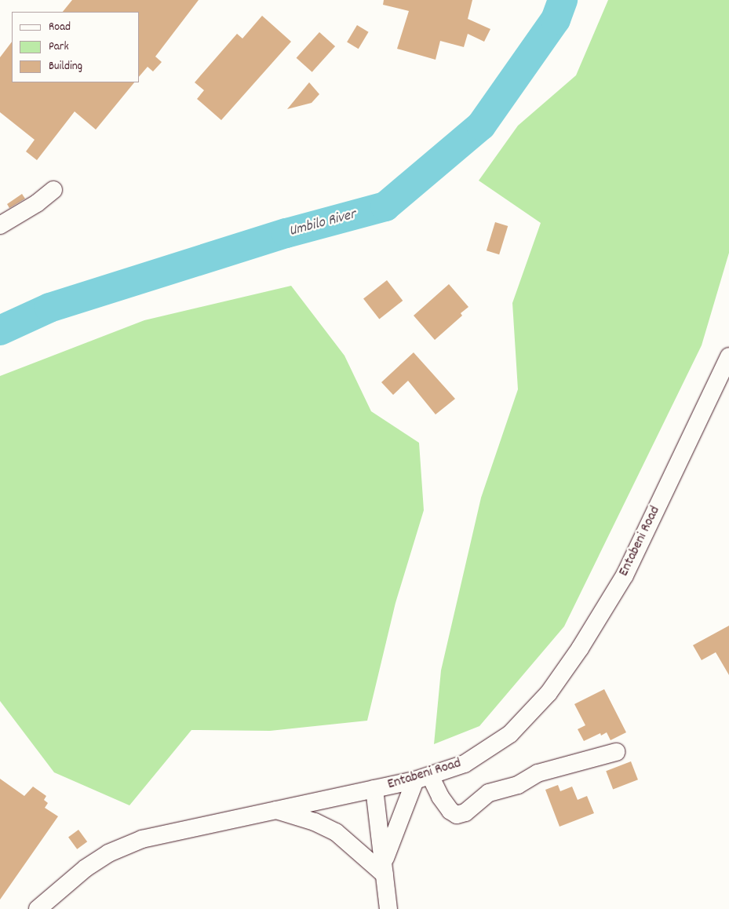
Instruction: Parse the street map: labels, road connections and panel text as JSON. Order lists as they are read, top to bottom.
{
  "streets": {
    "street": ["Entabeni Road"]
  },
  "water": ["Umbilo River"],
  "legend": ["Road", "Park", "Building"]
}
